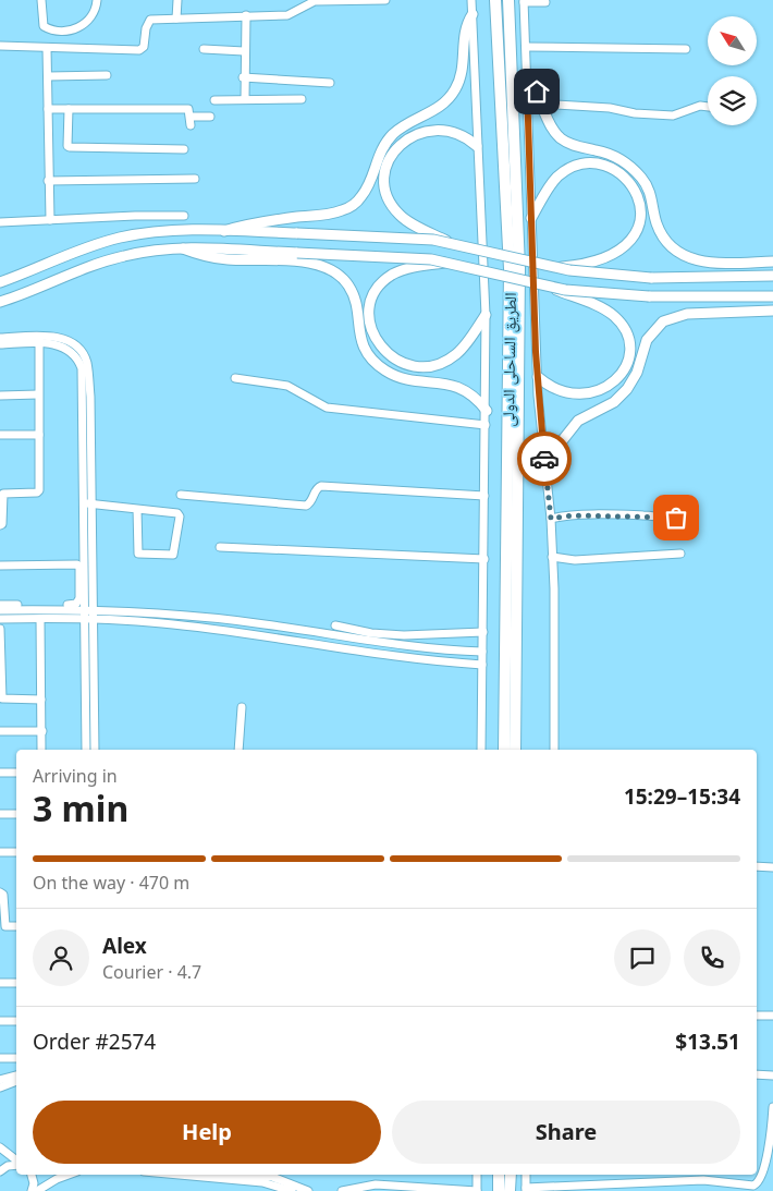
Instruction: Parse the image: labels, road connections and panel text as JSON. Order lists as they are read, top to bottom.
{
  "streets": {
    "highway": ["الطريق الساحلى الدولى"]
  },
  "north": "top left",
  "page": {
    "heading": ["3 min", "Arriving in", "15:29–15:34"],
    "panel": [
      "Alex",
      "Courier · 4.7",
      "Order #2574",
      "$13.51"
    ],
    "bar": "On the way · 470 m",
    "buttons": ["Help", "Share"]
  }
}
